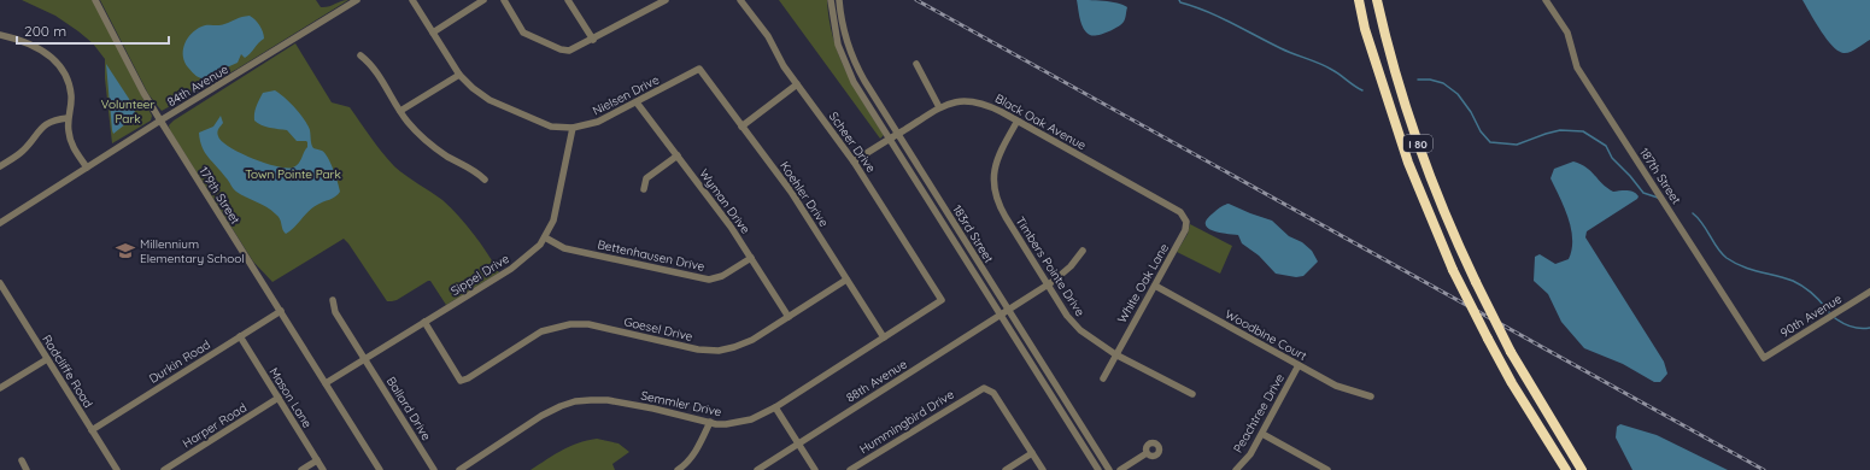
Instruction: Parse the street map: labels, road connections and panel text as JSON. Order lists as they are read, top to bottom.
{
  "streets": {
    "highway": ["I 80"],
    "street": [
      "84th Avenue",
      "Nielsen Drive",
      "Black Oak Avenue",
      "Scheer Drive",
      "187th Street",
      "Koehler Drive",
      "179th Street",
      "Wyman Drive",
      "183rd Street",
      "Bettenhausen Drive",
      "Timbers Pointe Drive",
      "Sippel Drive",
      "White Oak Lane",
      "90th Avenue",
      "Goesel Drive",
      "Woodbine Court",
      "Durkin Road",
      "Radcliffe Road",
      "88th Avenue",
      "Mason Lane",
      "Semmler Drive",
      "Ballard Drive",
      "Peachtree Drive",
      "Hummingbird Drive",
      "Harper Road"
    ]
  },
  "crossings": [
    ["84th Avenue", "179th Street"],
    ["Nielsen Drive", "Koehler Drive"],
    ["Nielsen Drive", "Wyman Drive"],
    ["Nielsen Drive", "Sippel Drive"],
    ["Black Oak Avenue", "Scheer Drive"],
    ["Black Oak Avenue", "183rd Street"],
    ["Black Oak Avenue", "Timbers Pointe Drive"],
    ["Black Oak Avenue", "White Oak Lane"],
    ["Scheer Drive", "Semmler Drive"],
    ["187th Street", "90th Avenue"],
    ["Koehler Drive", "Goesel Drive"],
    ["Koehler Drive", "Semmler Drive"],
    ["179th Street", "Sippel Drive"],
    ["179th Street", "Durkin Road"],
    ["Wyman Drive", "Bettenhausen Drive"],
    ["Wyman Drive", "Goesel Drive"],
    ["183rd Street", "88th Avenue"],
    ["Bettenhausen Drive", "Sippel Drive"],
    ["Timbers Pointe Drive", "White Oak Lane"],
    ["Timbers Pointe Drive", "88th Avenue"],
    ["Sippel Drive", "Goesel Drive"],
    ["Sippel Drive", "Ballard Drive"],
    ["White Oak Lane", "Woodbine Court"],
    ["Woodbine Court", "Peachtree Drive"],
    ["Durkin Road", "Radcliffe Road"],
    ["Durkin Road", "Mason Lane"],
    ["Mason Lane", "Harper Road"]
  ],
  "parks": ["Volunteer Park", "Town Pointe Park"],
  "places": {
    "school or university": ["Millennium Elementary School"]
  },
  "scale_bar": "200 m"
}
